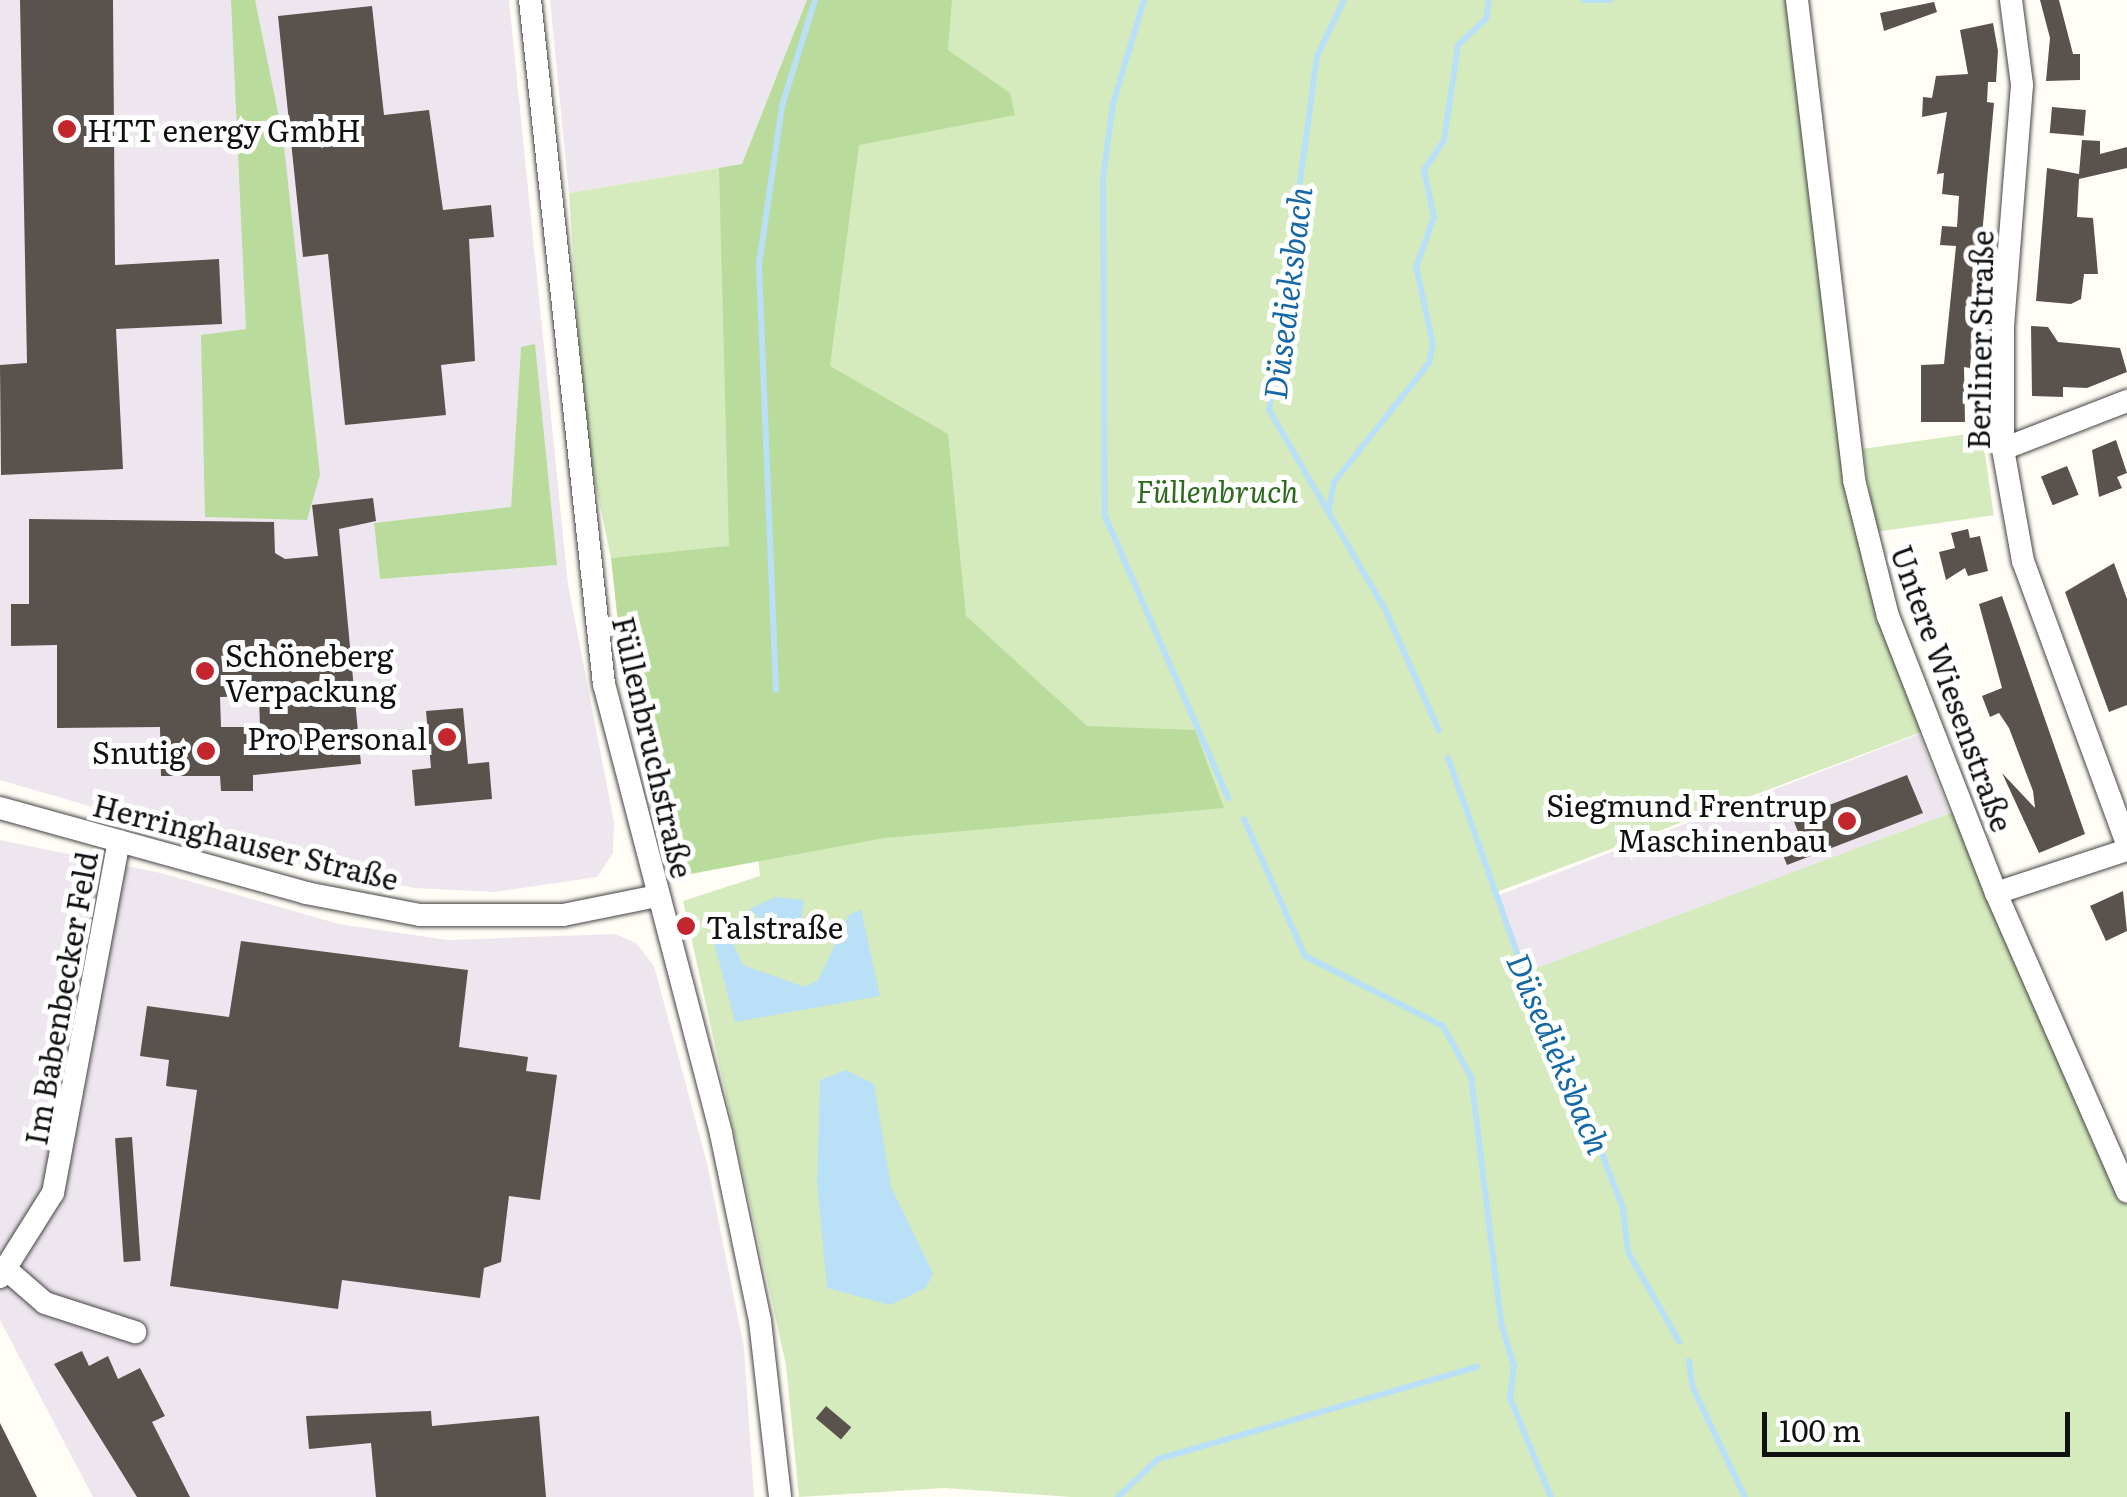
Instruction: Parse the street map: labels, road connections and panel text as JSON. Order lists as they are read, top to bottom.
{
  "streets": {
    "street": [
      "Berliner Straße",
      "Untere Wiesenstraße",
      "Füllenbruchstraße",
      "Herringhauser Straße",
      "Im Babenbecker Feld"
    ]
  },
  "crossings": [
    ["Füllenbruchstraße", "Herringhauser Straße"],
    ["Herringhauser Straße", "Im Babenbecker Feld"]
  ],
  "water": ["Düsedieksbach"],
  "parks": ["Füllenbruch"],
  "places": [
    "HTT energy GmbH",
    "Schöneberg Verpackung",
    "Pro Personal",
    "Snutig",
    "Siegmund Frentrup Maschinenbau",
    "Talstraße"
  ],
  "scale_bar": "100 m"
}
